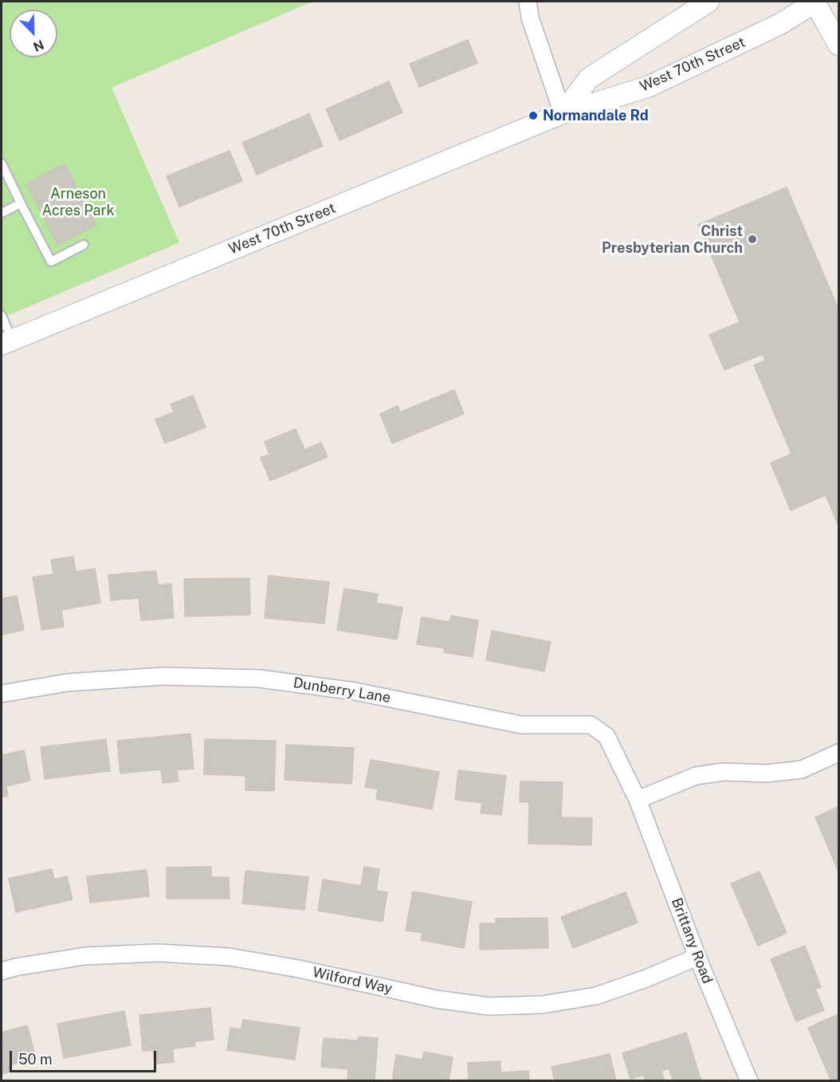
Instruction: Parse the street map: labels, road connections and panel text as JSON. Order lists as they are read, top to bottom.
{
  "streets": {
    "street": [
      "West 70th Street",
      "Dunberry Lane",
      "Brittany Road",
      "Wilford Way"
    ]
  },
  "crossings": [
    ["Dunberry Lane", "Brittany Road"],
    ["Brittany Road", "Wilford Way"]
  ],
  "parks": ["Arneson Acres Park"],
  "places": ["Normandale Rd", "Christ Presbyterian Church"],
  "scale_bar": "50 m",
  "north": "bottom right"
}
